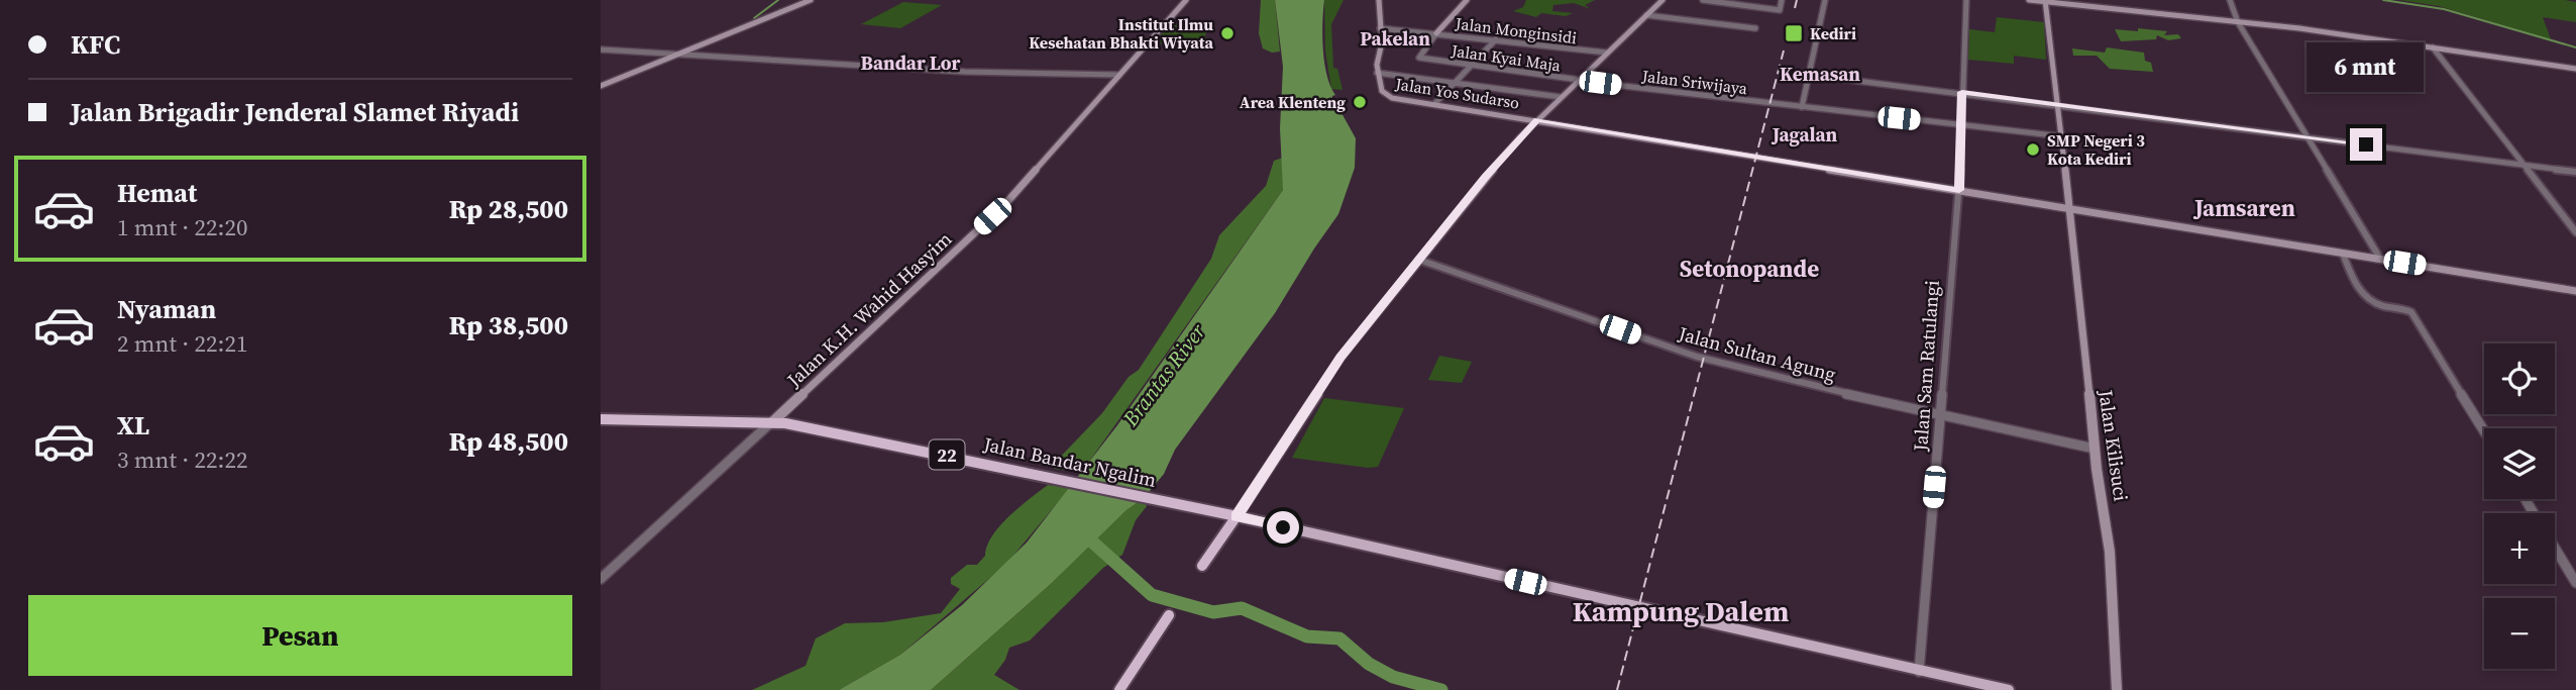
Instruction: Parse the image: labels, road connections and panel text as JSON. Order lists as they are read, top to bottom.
{
  "streets": {
    "highway": ["22", "Jalan Bandar Ngalim"],
    "main road": ["Jalan Yos Sudarso", "Jalan K.H. Wahid Hasyim", "Jalan Kilisuci"],
    "street": [
      "Jalan Monginsidi",
      "Jalan Kyai Maja",
      "Jalan Sriwijaya",
      "Jalan Sultan Agung",
      "Jalan Sam Ratulangi"
    ]
  },
  "crossings": [
    ["Jalan Monginsidi", "Jalan Kyai Maja"],
    ["Jalan Monginsidi", "Jalan Yos Sudarso"],
    ["Jalan Kyai Maja", "Jalan Sriwijaya"],
    ["Jalan Sriwijaya", "Jalan Sam Ratulangi"],
    ["Jalan Sriwijaya", "Jalan Kilisuci"],
    ["Jalan Yos Sudarso", "Jalan Sam Ratulangi"],
    ["Jalan Yos Sudarso", "Jalan Kilisuci"],
    ["Jalan K.H. Wahid Hasyim", "22"],
    ["Jalan K.H. Wahid Hasyim", "Jalan Bandar Ngalim"],
    ["Jalan Sultan Agung", "Jalan Sam Ratulangi"],
    ["Jalan Sultan Agung", "Jalan Kilisuci"],
    ["22", "Jalan Bandar Ngalim"]
  ],
  "districts": [
    "Pakelan",
    "Bandar Lor",
    "Kemasan",
    "Jagalan",
    "Jamsaren",
    "Setonopande",
    "Kampung Dalem"
  ],
  "water": ["Brantas River"],
  "places": {
    "other": ["Institut Ilmu Kesehatan Bhakti Wiyata", "Area Klenteng", "SMP Negeri 3 Kota Kediri"],
    "transit": ["Kediri"]
  },
  "page": {
    "banner": ["KFC", "Jalan Brigadir Jenderal Slamet Riyadi"],
    "bubble": "6 mnt",
    "list": [
      {
        "name": "Hemat",
        "note": "1 mnt · 22:20",
        "value": "Rp 28,500"
      },
      {
        "name": "Nyaman",
        "note": "2 mnt · 22:21",
        "value": "Rp 38,500"
      },
      {
        "name": "XL",
        "note": "3 mnt · 22:22",
        "value": "Rp 48,500"
      }
    ],
    "map_buttons": ["+", "−"],
    "buttons": "Pesan"
  }
}
